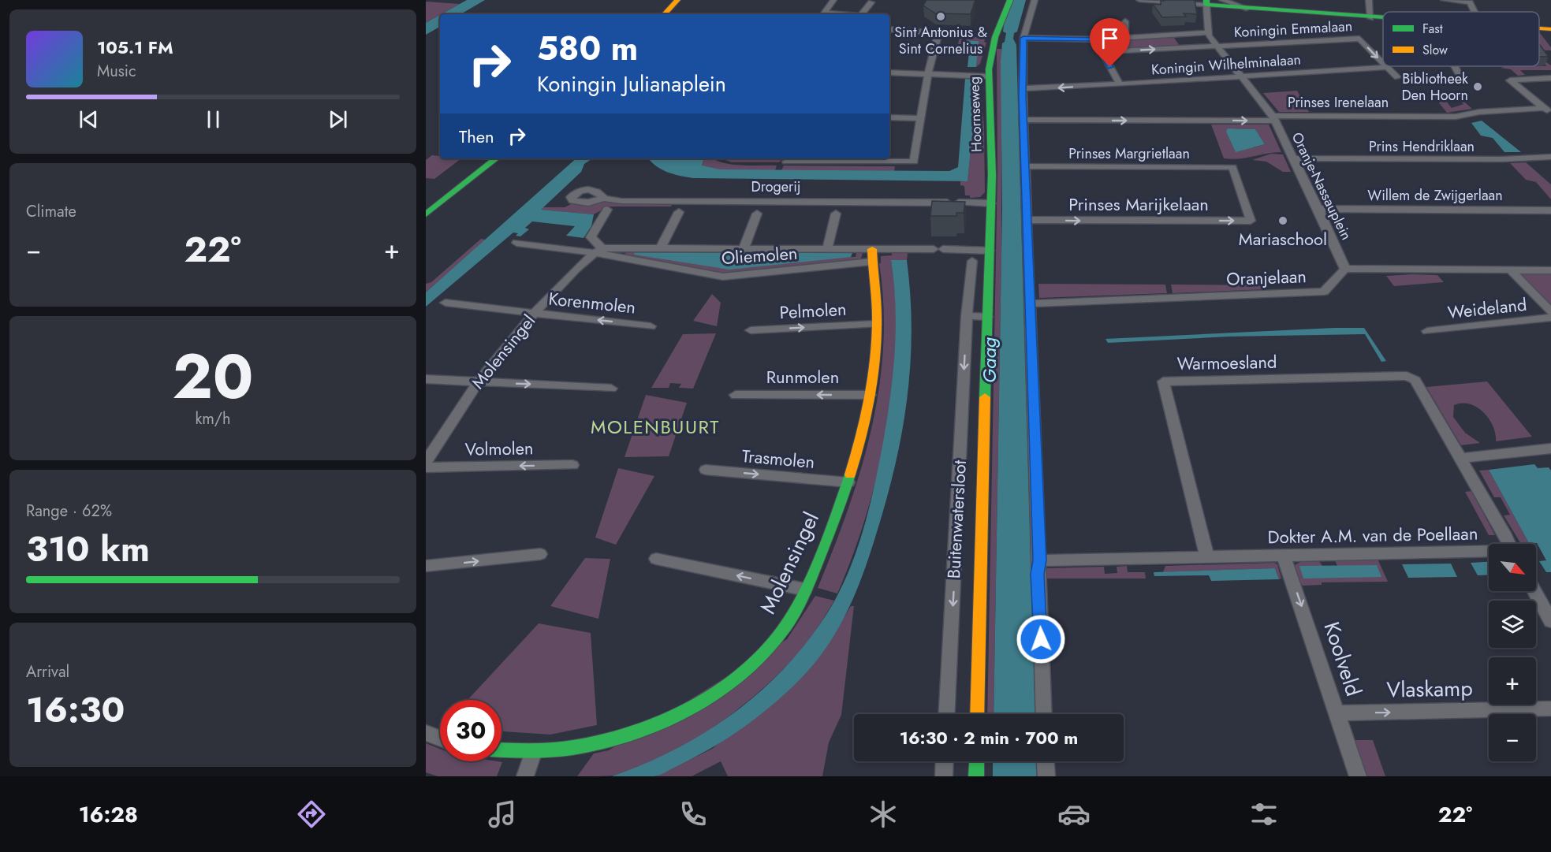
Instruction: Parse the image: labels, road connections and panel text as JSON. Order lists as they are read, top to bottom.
{
  "streets": {
    "street": [
      "Koningin Emmalaan",
      "Koningin Wilhelminalaan",
      "Prinses Irenelaan",
      "Hoornseweg",
      "Prins Hendriklaan",
      "Prinses Margrietlaan",
      "Oranje-Nassauplein",
      "Drogerij",
      "Willem de Zwijgerlaan",
      "Prinses Marijkelaan",
      "Oliemolen",
      "Oranjelaan",
      "Korenmolen",
      "Weideland",
      "Pelmolen",
      "Molensingel",
      "Warmoesland",
      "Runmolen",
      "Volmolen",
      "Trasmolen",
      "Buitenwatersloot",
      "Dokter A.M. van de Poellaan",
      "Koolveld",
      "Vlaskamp"
    ]
  },
  "crossings": [
    ["Koningin Emmalaan", "Oranje-Nassauplein"],
    ["Koningin Wilhelminalaan", "Oranje-Nassauplein"],
    ["Prinses Irenelaan", "Oranje-Nassauplein"],
    ["Hoornseweg", "Buitenwatersloot"],
    ["Prins Hendriklaan", "Oranje-Nassauplein"],
    ["Prinses Margrietlaan", "Prinses Marijkelaan"],
    ["Oranje-Nassauplein", "Willem de Zwijgerlaan"],
    ["Oranje-Nassauplein", "Oranjelaan"],
    ["Oliemolen", "Molensingel"],
    ["Oliemolen", "Buitenwatersloot"],
    ["Korenmolen", "Molensingel"],
    ["Pelmolen", "Molensingel"],
    ["Molensingel", "Runmolen"],
    ["Molensingel", "Trasmolen"],
    ["Warmoesland", "Dokter A.M. van de Poellaan"],
    ["Dokter A.M. van de Poellaan", "Koolveld"],
    ["Koolveld", "Vlaskamp"]
  ],
  "one_way": [
    "Prinses Marijkelaan",
    "Pelmolen",
    "Runmolen",
    "Koolveld",
    "Vlaskamp"
  ],
  "districts": ["MOLENBUURT"],
  "water": ["Gaag"],
  "places": ["Sint Antonius & Sint Cornelius", "Bibliotheek Den Hoorn", "Mariaschool"],
  "legend": ["Fast", "Slow"],
  "north": "bottom right",
  "page": {
    "turn": ["580 m", "Koningin Julianaplein"],
    "song": ["105.1 FM", "Music"],
    "then": "Then",
    "tile": [
      "Climate",
      ["20", "km/h"],
      ["Range · 62%", "310 km"],
      ["Arrival", "16:30"]
    ],
    "heat": ["−", "22°", "+"],
    "map_buttons": ["+", "−"],
    "limit": "30",
    "trip": "16:30 · 2 min · 700 m",
    "tabs": ["16:28", "22°"]
  }
}
